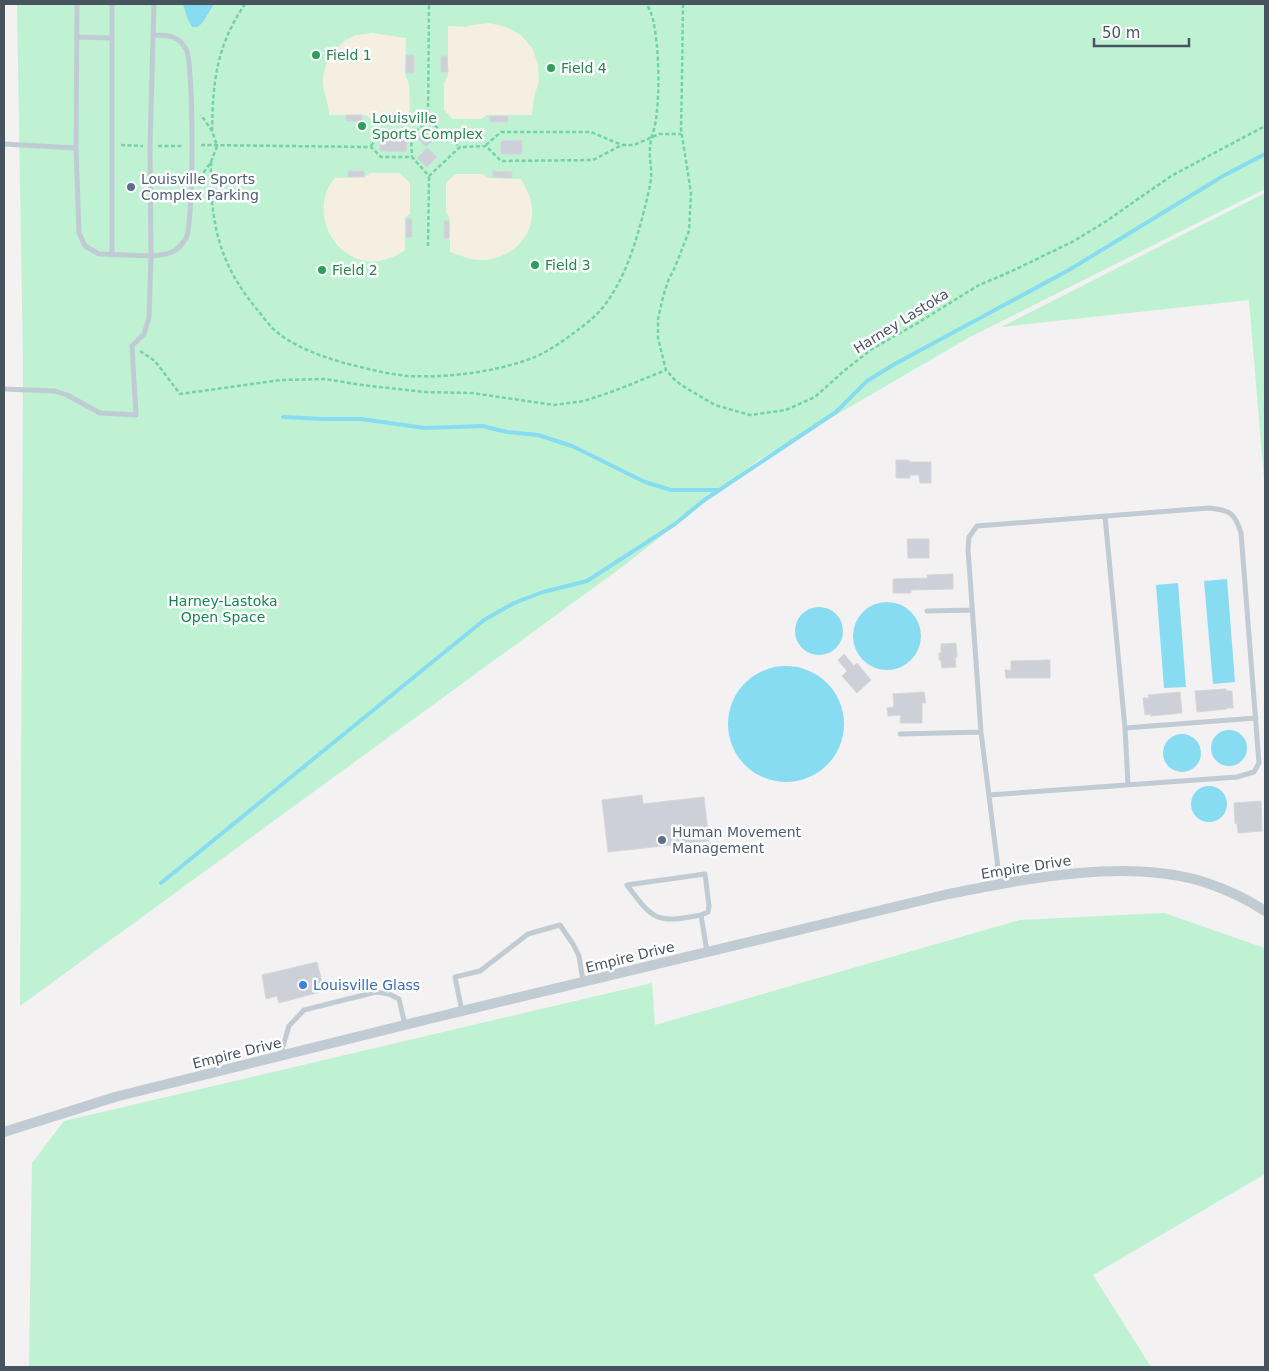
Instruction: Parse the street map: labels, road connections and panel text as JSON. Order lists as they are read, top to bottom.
{
  "streets": {
    "street": ["Empire Drive"],
    "path": ["Harney Lastoka"]
  },
  "parks": ["Harney-Lastoka Open Space"],
  "places": [
    "Field 1",
    "Field 4",
    "Louisville Sports Complex",
    "Louisville Sports Complex Parking",
    "Field 3",
    "Field 2",
    "Human Movement Management",
    "Louisville Glass"
  ],
  "scale_bar": "50 m"
}
